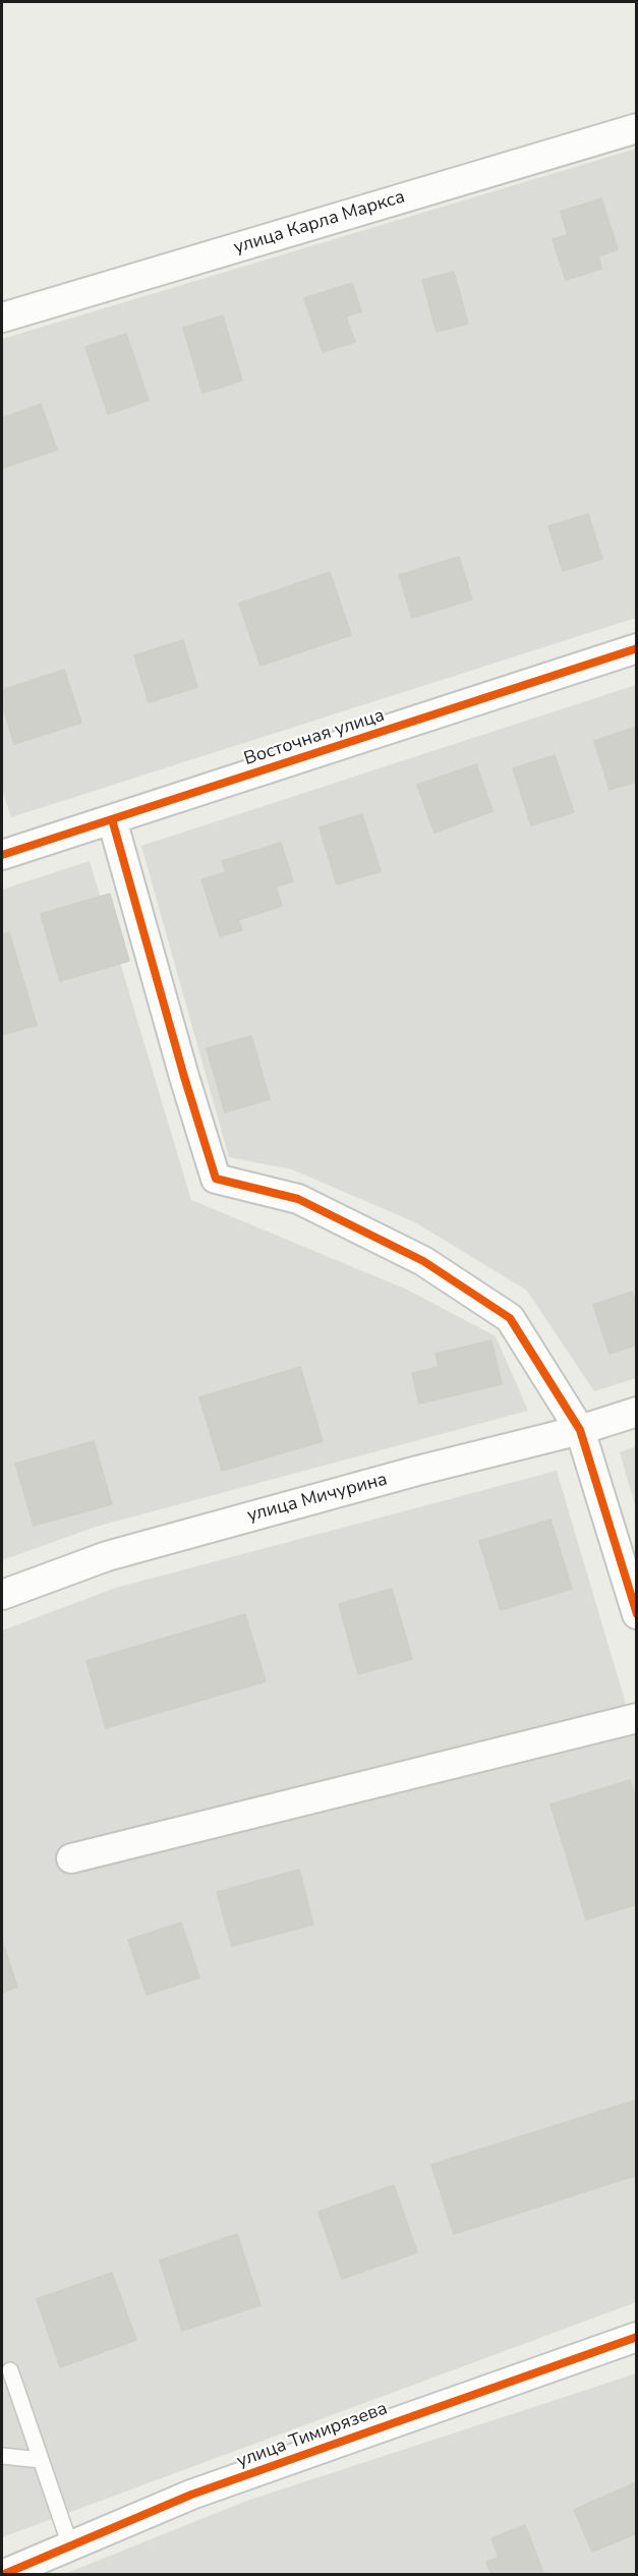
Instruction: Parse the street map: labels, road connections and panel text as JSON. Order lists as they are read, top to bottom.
{
  "streets": {
    "street": [
      "улица Карла Маркса",
      "Восточная улица",
      "улица Мичурина",
      "улица Тимирязева"
    ]
  }
}
